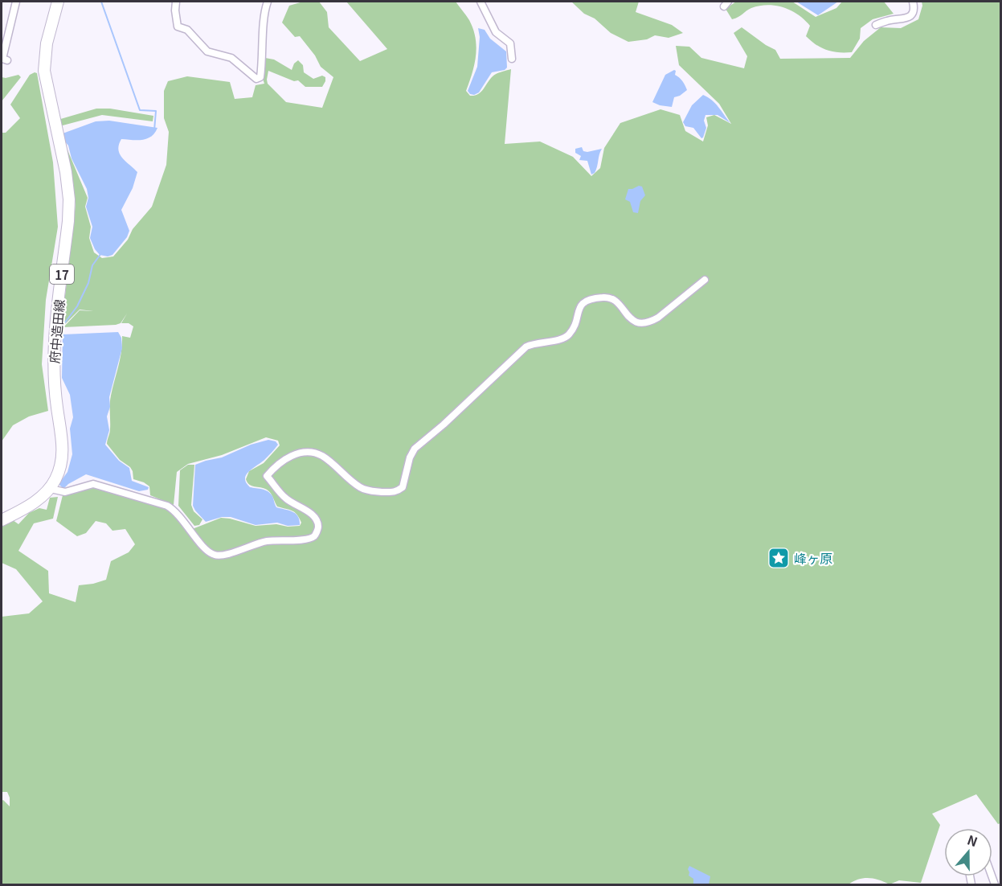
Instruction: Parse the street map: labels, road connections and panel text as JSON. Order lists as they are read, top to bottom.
{
  "streets": {
    "main road": ["17", "府中造田線"]
  },
  "places": {
    "place": ["峰ヶ原"]
  },
  "north": "top"
}
